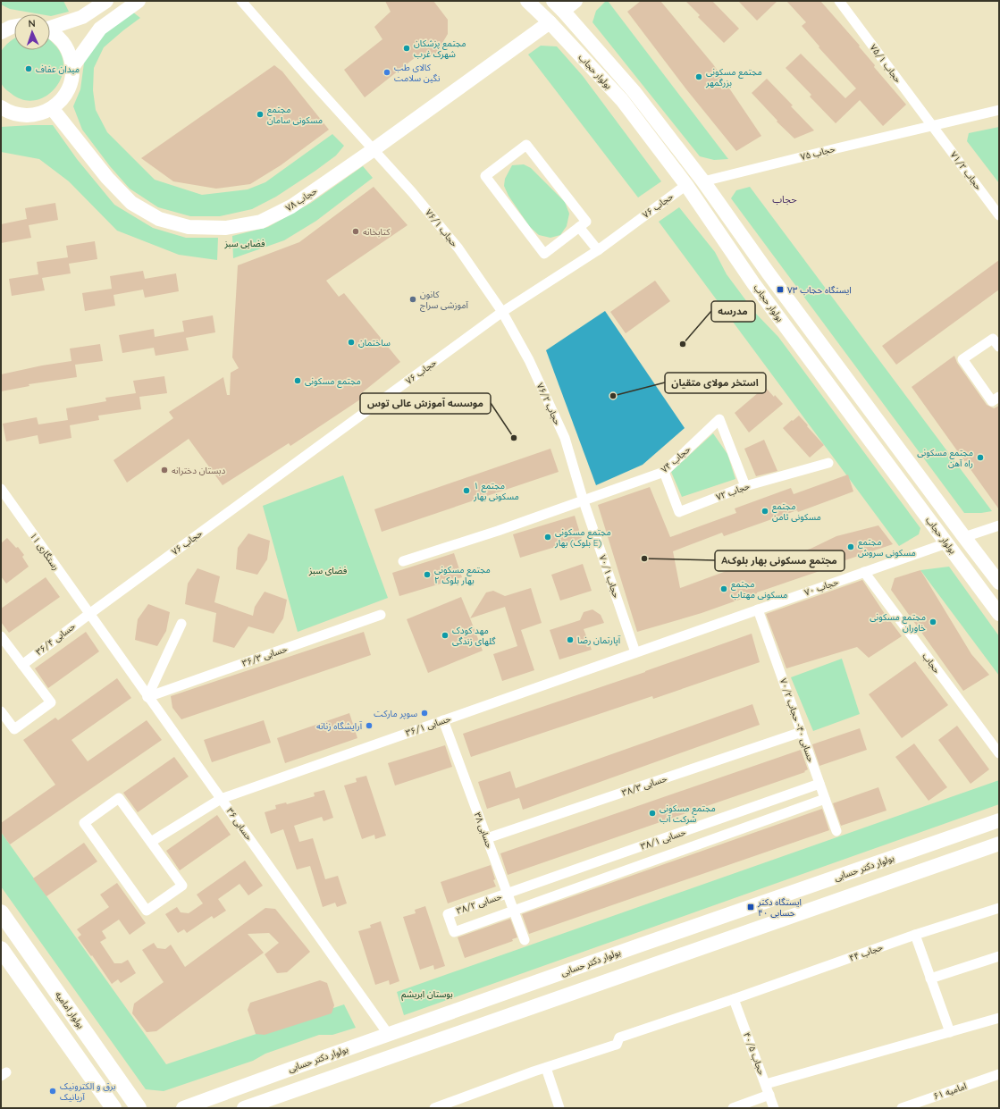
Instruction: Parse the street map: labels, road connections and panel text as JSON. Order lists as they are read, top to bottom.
{
  "streets": {
    "main road": [
      "بولوار حجاب",
      "حجاب ۷۸",
      "بولوار دکتر حسابی",
      "بولوار امامیه"
    ],
    "street": [
      "حجاب ۷۵/۱",
      "حجاب ۷۵",
      "حجاب ۷۱/۲",
      "حجاب ۷۶",
      "حجاب ۷۶/۱",
      "حجاب ۷۶/۲",
      "حجاب ۷۴",
      "حجاب ۷۲",
      "رستگاری ۱۱",
      "حجاب ۷۰/۱",
      "حجاب ۷۰",
      "حسابی ۳۶/۴",
      "حسابی ۳۶/۳",
      "حجاب",
      "حسابی ۴۰- حجاب ۷۰/۲",
      "حسابی ۳۶/۱",
      "حسابی ۳۸/۳",
      "حسابی ۳۶",
      "حسابی ۳۸",
      "حسابی ۳۸/۱",
      "حسابی ۳۸/۲",
      "حجاب ۴۴",
      "حجاب ۴۰/۵",
      "امامیه ۶۱"
    ]
  },
  "crossings": [
    ["حجاب ۷۵/۱", "حجاب ۷۵"],
    ["حجاب ۷۵/۱", "حجاب ۷۱/۲"],
    ["بولوار حجاب", "حجاب ۷۵"],
    ["بولوار حجاب", "حجاب ۷۸"],
    ["بولوار حجاب", "حجاب ۷۶"],
    ["بولوار حجاب", "حجاب ۷۰"],
    ["حجاب ۷۵", "حجاب ۷۱/۲"],
    ["حجاب ۷۸", "حجاب ۷۶/۱"],
    ["حجاب ۷۶", "حجاب ۷۶/۱"],
    ["حجاب ۷۶", "حجاب ۷۶/۲"],
    ["حجاب ۷۶", "رستگاری ۱۱"],
    ["حجاب ۷۶", "حسابی ۳۶/۴"],
    ["حجاب ۷۶", "حسابی ۳۶"],
    ["حجاب ۷۶/۱", "حجاب ۷۶/۲"],
    ["حجاب ۷۶/۲", "حجاب ۷۴"],
    ["حجاب ۷۶/۲", "حجاب ۷۰/۱"],
    ["حجاب ۷۴", "حجاب ۷۲"],
    ["حجاب ۷۴", "حجاب ۷۰/۱"],
    ["رستگاری ۱۱", "حسابی ۳۶/۴"],
    ["رستگاری ۱۱", "حسابی ۳۶"],
    ["حجاب ۷۰/۱", "حجاب ۷۰"],
    ["حجاب ۷۰/۱", "حسابی ۳۶/۱"],
    ["حجاب ۷۰", "حجاب"],
    ["حجاب ۷۰", "حسابی ۴۰- حجاب ۷۰/۲"],
    ["حجاب ۷۰", "حسابی ۳۶/۱"],
    ["حسابی ۳۶/۴", "حسابی ۳۶"],
    ["حسابی ۳۶/۳", "حسابی ۳۶"],
    ["حسابی ۴۰- حجاب ۷۰/۲", "حسابی ۳۸/۳"],
    ["حسابی ۴۰- حجاب ۷۰/۲", "حسابی ۳۸/۱"],
    ["حسابی ۳۶/۱", "حسابی ۳۶"],
    ["حسابی ۳۶/۱", "حسابی ۳۸"],
    ["حسابی ۳۸/۳", "حسابی ۳۸"],
    ["حسابی ۳۶", "بولوار دکتر حسابی"],
    ["حسابی ۳۸", "حسابی ۳۸/۱"],
    ["حسابی ۳۸", "حسابی ۳۸/۲"],
    ["حسابی ۳۸/۱", "حسابی ۳۸/۲"],
    ["حجاب ۴۴", "حجاب ۴۰/۵"]
  ],
  "districts": ["حجاب"],
  "parks": ["فضایی سبز", "فضای سبز", "بوستان ابریشم"],
  "places": {
    "other": [
      "مجتمع پزشکان شهرک غرب",
      "میدان عفاف",
      "کالای طب نگین سلامت",
      "مجتمع مسکونی بزرگمهر",
      "مجتمع مسکونی سامان",
      "کتابخانه",
      "کانون آموزشی سراج",
      "ساختمان",
      "مدرسه",
      "مجتمع مسکونی",
      "استخر مولای متقیان",
      "موسسه آموزش عالی توس",
      "مجتمع مسکونی راه آهن",
      "دبستان دخترانه",
      "۱ مجتمع مسکونی بهار",
      "مجتمع مسکونی ثامن",
      "مجتمع مسکونی بهار (بلوک E)",
      "مجتمع مسکونی سروش",
      "Aمجتمع مسکونی بهار بلوک",
      "مجتمع مسکونی بهار بلوک ۲",
      "مجتمع مسکونی مهتاب",
      "مجتمع مسکونی خاوران",
      "مهد کودک گلهای زندگی",
      "آپارتمان رضا",
      "سوپر مارکت",
      "آرایشگاه زنانه",
      "مجتمع مسکونی شرکت آب",
      "برق و الکترونیک آریانیک"
    ],
    "transit": ["ایستگاه حجاب ۷۳", "ایستگاه دکتر حسابی ۴۰"]
  },
  "north": "top"
}
